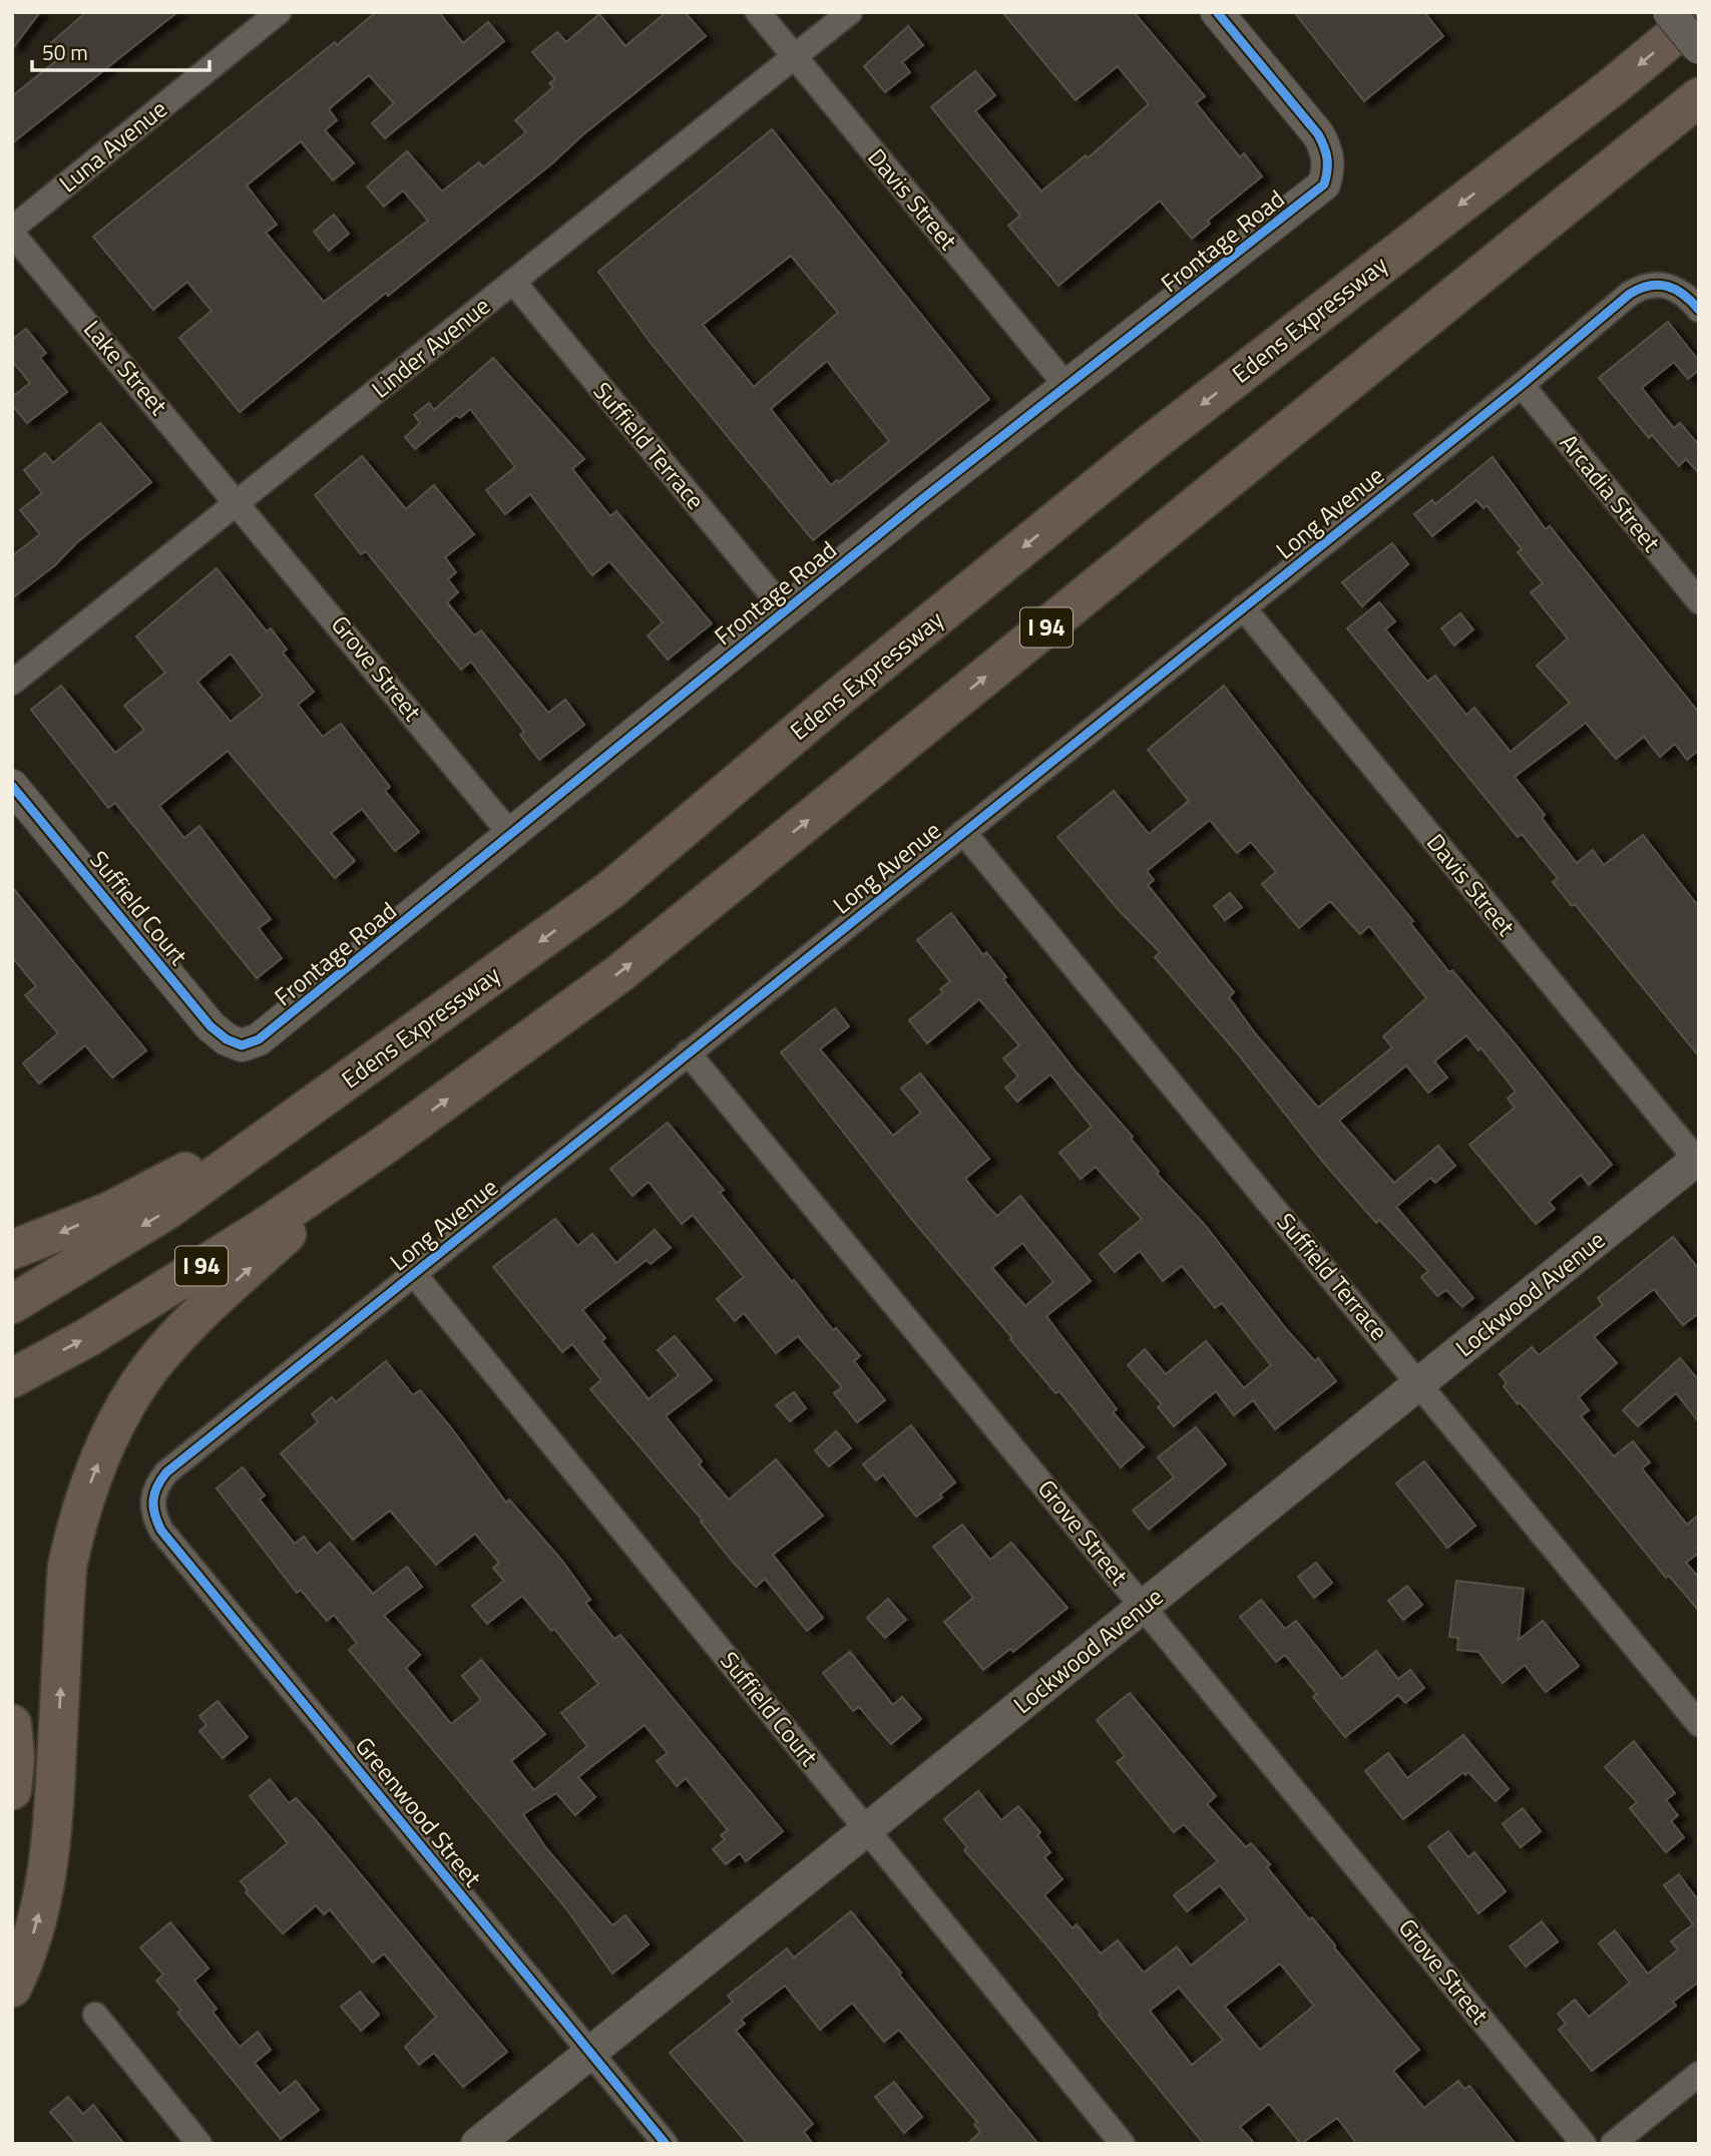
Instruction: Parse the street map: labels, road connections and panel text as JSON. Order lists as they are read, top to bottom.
{
  "streets": {
    "highway": ["Edens Expressway", "I 94"],
    "street": [
      "Luna Avenue",
      "Davis Street",
      "Frontage Road",
      "Linder Avenue",
      "Lake Street",
      "Suffield Terrace",
      "Arcadia Street",
      "Long Avenue",
      "Grove Street",
      "Suffield Court",
      "Lockwood Avenue",
      "Greenwood Street"
    ]
  },
  "crossings": [
    ["Luna Avenue", "Lake Street"],
    ["Davis Street", "Frontage Road"],
    ["Davis Street", "Linder Avenue"],
    ["Davis Street", "Long Avenue"],
    ["Davis Street", "Lockwood Avenue"],
    ["Frontage Road", "Suffield Terrace"],
    ["Frontage Road", "Grove Street"],
    ["Frontage Road", "Suffield Court"],
    ["Linder Avenue", "Lake Street"],
    ["Linder Avenue", "Suffield Terrace"],
    ["Linder Avenue", "Grove Street"],
    ["Lake Street", "Grove Street"],
    ["Suffield Terrace", "Long Avenue"],
    ["Suffield Terrace", "Lockwood Avenue"],
    ["Arcadia Street", "Long Avenue"],
    ["Long Avenue", "Grove Street"],
    ["Long Avenue", "Suffield Court"],
    ["Long Avenue", "Greenwood Street"],
    ["Grove Street", "Lockwood Avenue"],
    ["Suffield Court", "Lockwood Avenue"],
    ["Lockwood Avenue", "Greenwood Street"]
  ],
  "scale_bar": "50 m"
}
